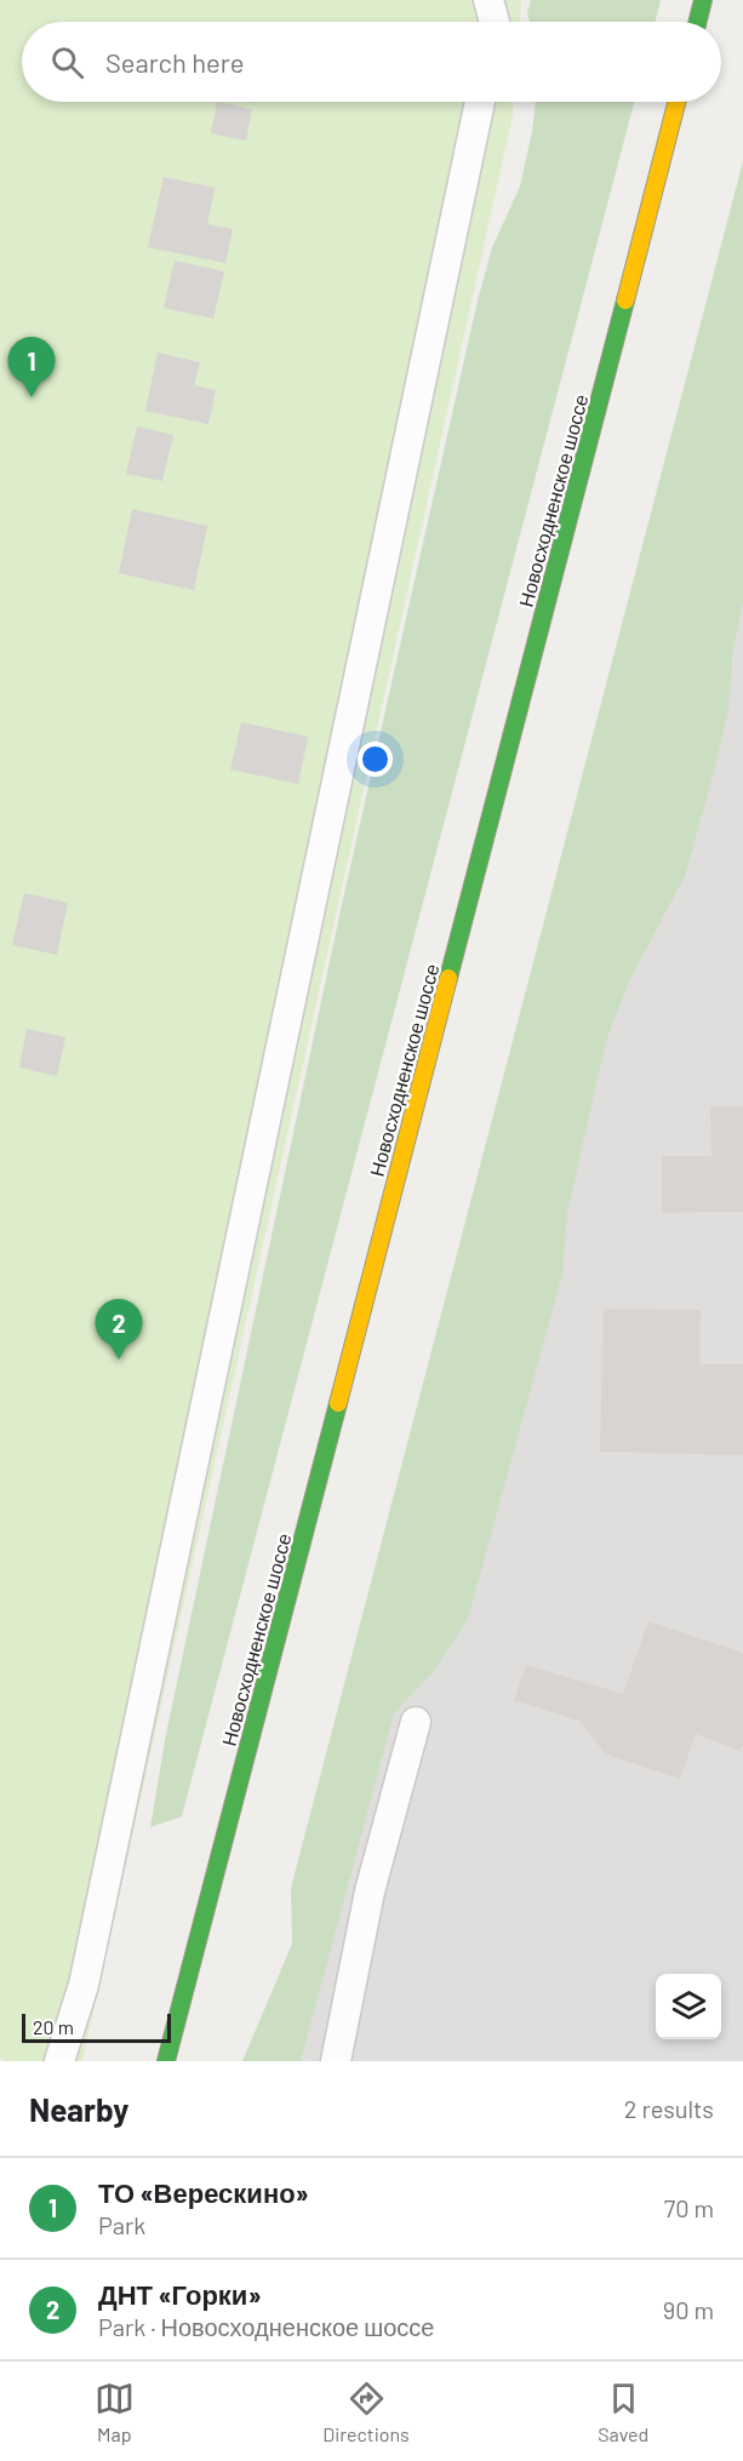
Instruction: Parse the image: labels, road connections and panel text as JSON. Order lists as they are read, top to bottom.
{
  "streets": {
    "main road": ["Новосходненское шоссе"]
  },
  "scale_bar": "20 m",
  "page": {
    "search": "Search here",
    "pins": ["1", "2"],
    "scale": "20 m",
    "heading": ["Nearby", "2 results"],
    "list": [
      {
        "mark": "1",
        "name": "ТО «Верескино»",
        "note": "Park",
        "value": "70 m"
      },
      {
        "mark": "2",
        "name": "ДНТ «Горки»",
        "note": "Park · Новосходненское шоссе",
        "value": "90 m"
      }
    ],
    "nav": ["Map", "Directions", "Saved"]
  }
}
